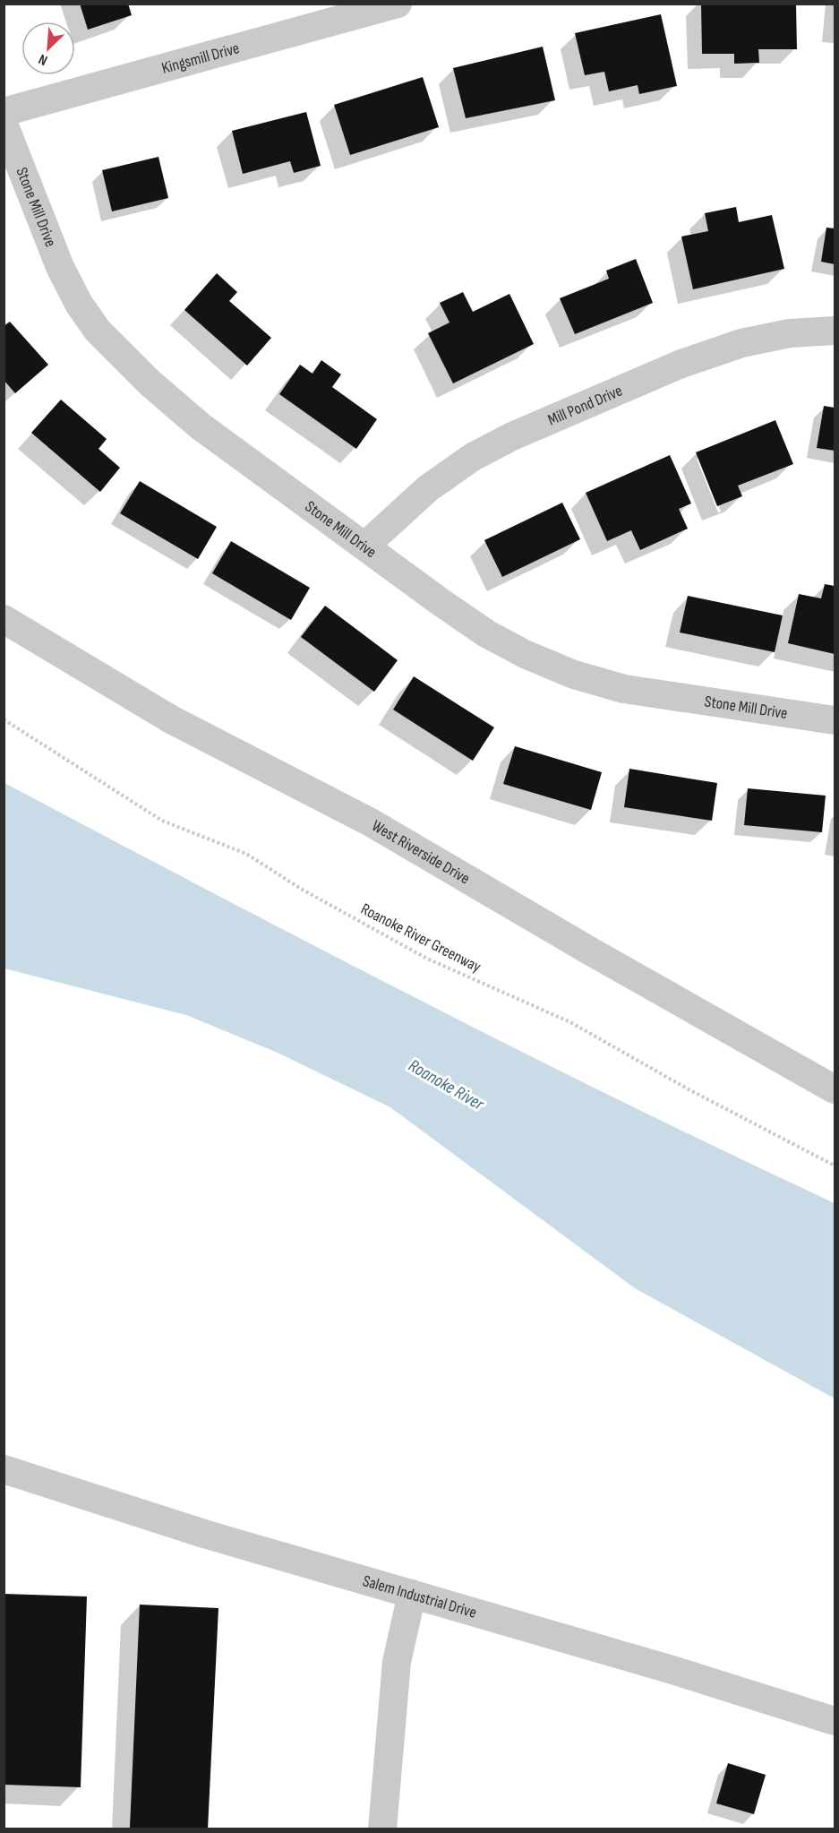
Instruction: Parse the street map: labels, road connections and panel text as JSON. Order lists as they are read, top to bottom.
{
  "streets": {
    "street": [
      "Kingsmill Drive",
      "Stone Mill Drive",
      "Mill Pond Drive",
      "West Riverside Drive",
      "Salem Industrial Drive"
    ],
    "path": ["Roanoke River Greenway"]
  },
  "crossings": [
    ["Stone Mill Drive", "Mill Pond Drive"]
  ],
  "water": ["Roanoke River"],
  "north": "bottom left"
}
